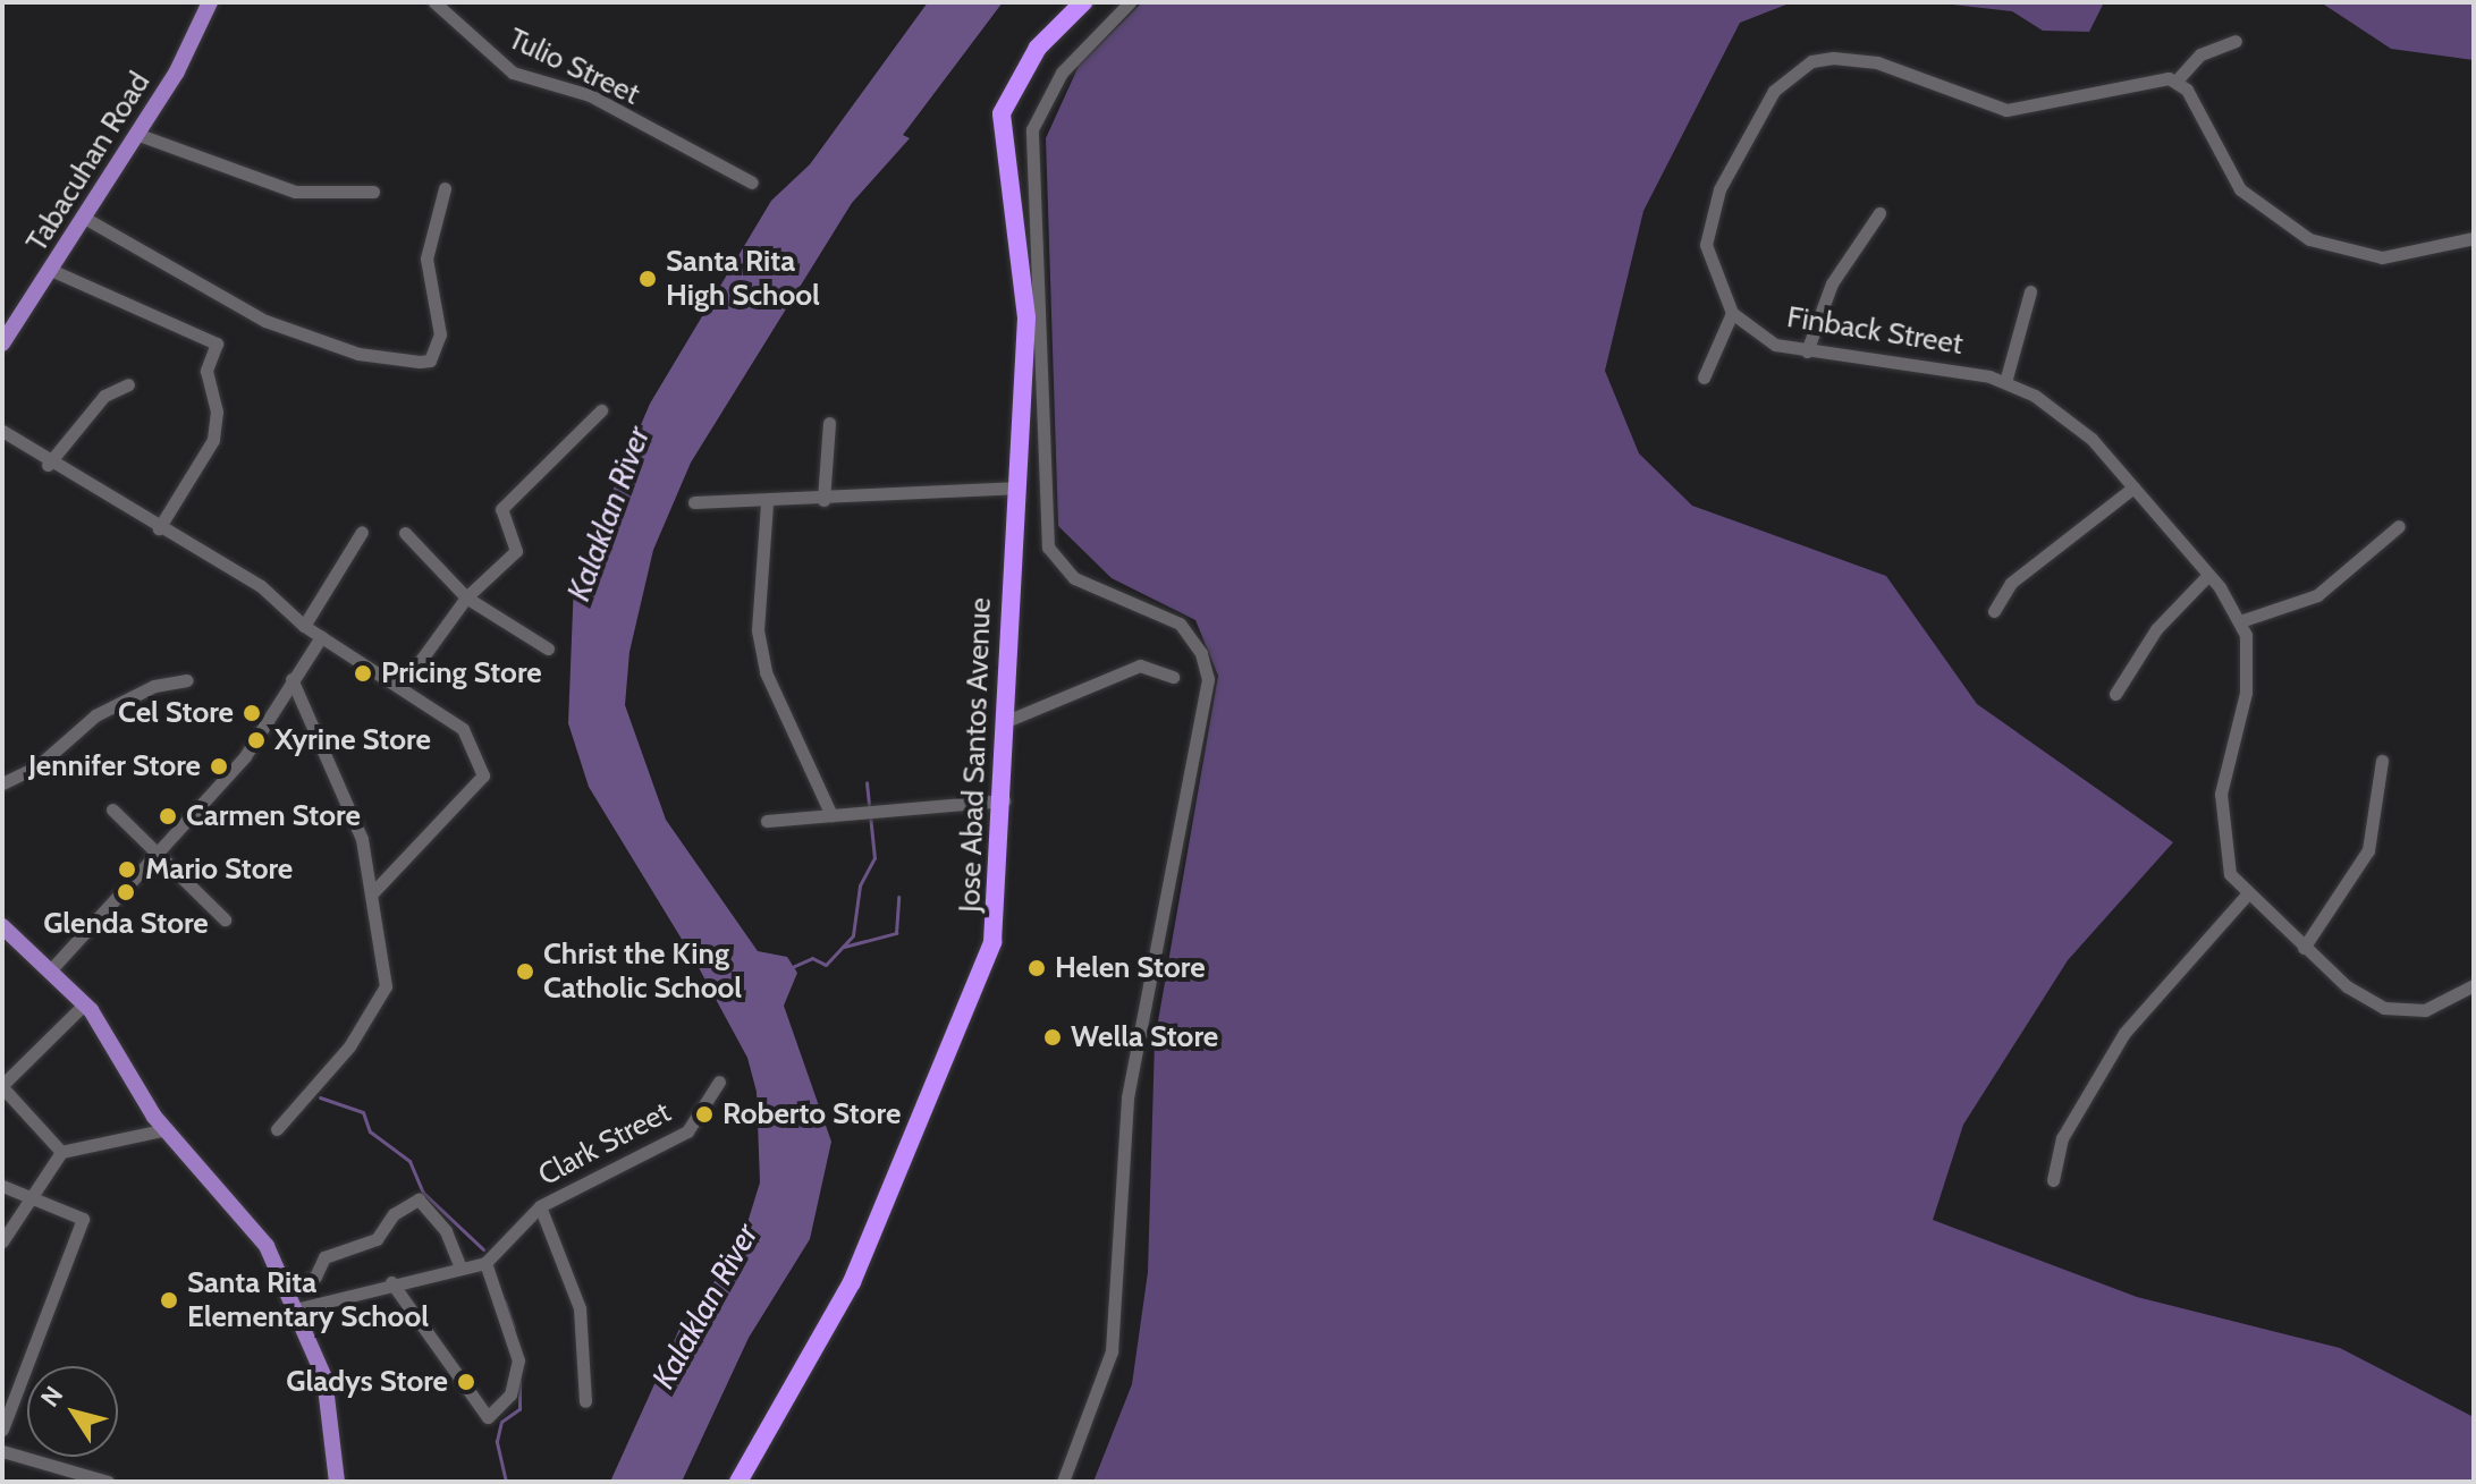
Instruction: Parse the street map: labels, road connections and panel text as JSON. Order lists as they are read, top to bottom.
{
  "streets": {
    "highway": ["Jose Abad Santos Avenue"],
    "main road": ["Tabacuhan Road"],
    "street": ["Tulio Street", "Finback Street", "Clark Street"]
  },
  "water": ["Kalaklan River"],
  "places": [
    "Santa Rita High School",
    "Pricing Store",
    "Cel Store",
    "Xyrine Store",
    "Jennifer Store",
    "Carmen Store",
    "Mario Store",
    "Glenda Store",
    "Helen Store",
    "Christ the King Catholic School",
    "Wella Store",
    "Roberto Store",
    "Santa Rita Elementary School",
    "Gladys Store"
  ],
  "north": "top left"
}
